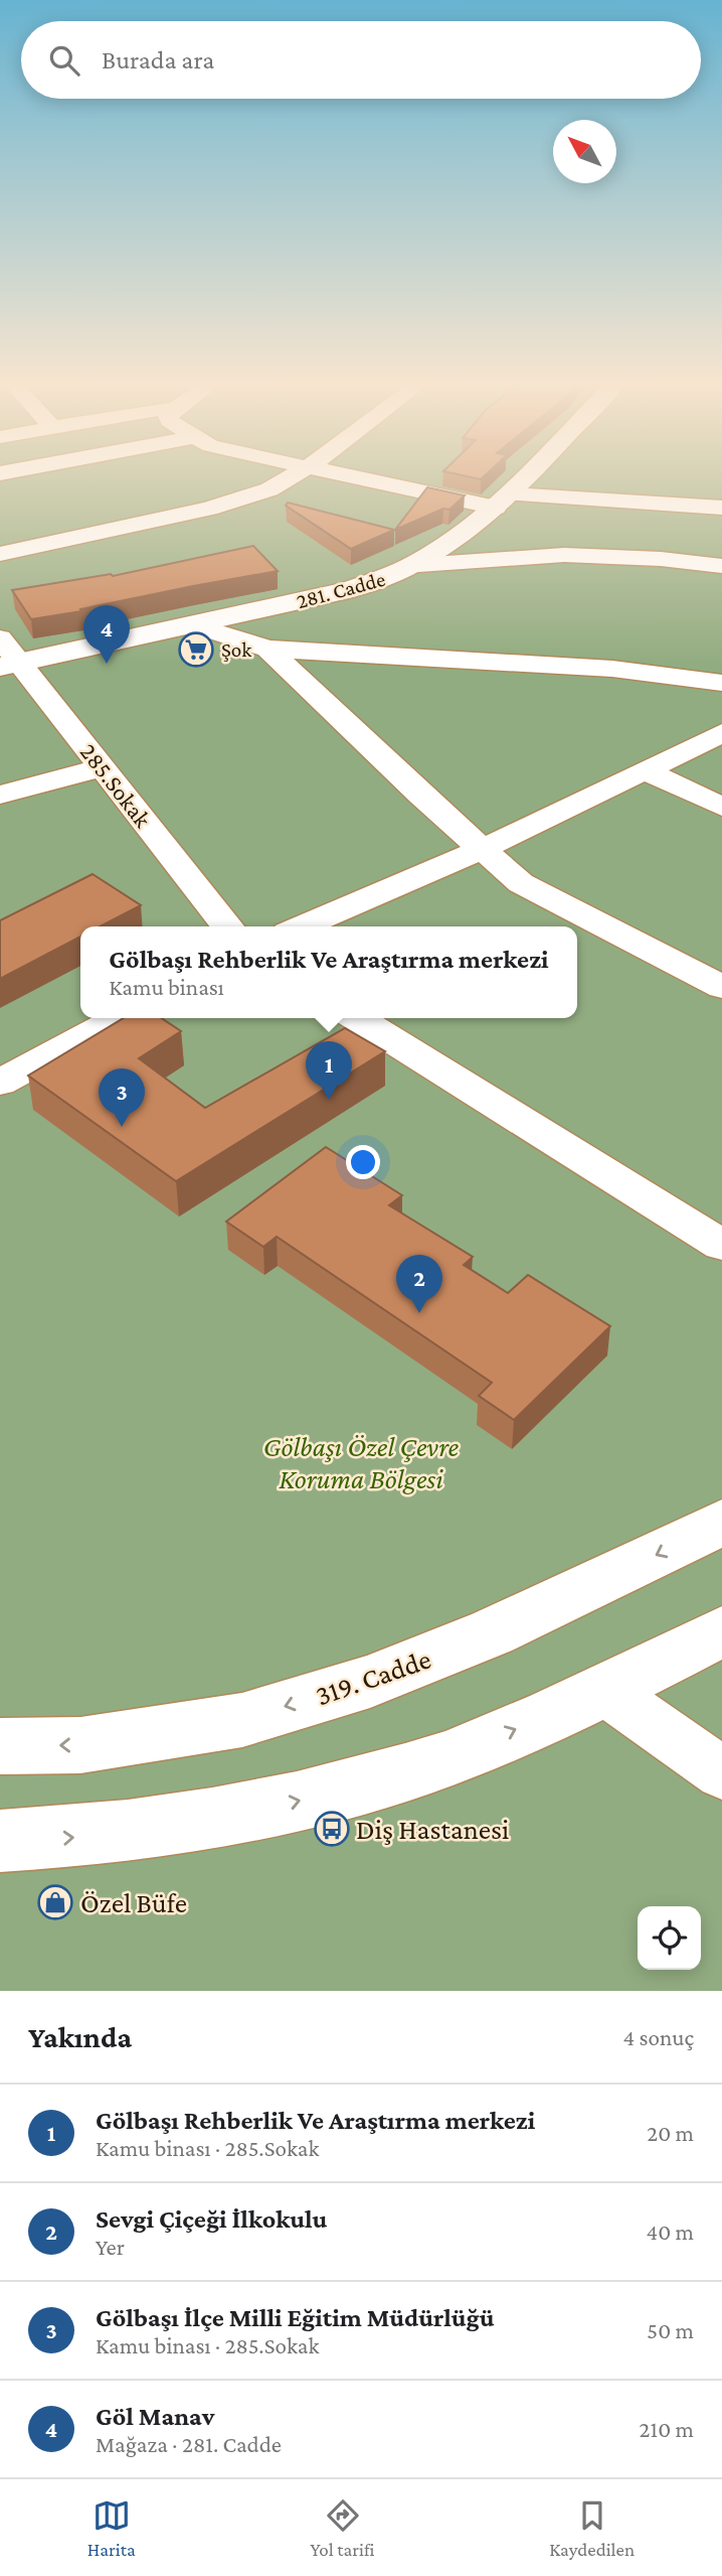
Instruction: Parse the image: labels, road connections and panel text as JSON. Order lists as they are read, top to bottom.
{
  "streets": {
    "street": ["281. Cadde", "285.Sokak", "319. Cadde"]
  },
  "crossings": [
    ["281. Cadde", "285.Sokak"]
  ],
  "parks": ["Gölbaşı Özel Çevre Koruma Bölgesi"],
  "places": {
    "supermarket": ["Şok"],
    "bus stop": ["Diş Hastanesi"],
    "shop": ["Özel Büfe"]
  },
  "north": "top left",
  "page": {
    "search": "Burada ara",
    "pins": [
      "4",
      "1",
      "3",
      "2"
    ],
    "popup": ["Gölbaşı Rehberlik Ve Araştırma merkezi", "Kamu binası"],
    "heading": ["Yakında", "4 sonuç"],
    "list": [
      {
        "mark": "1",
        "name": "Gölbaşı Rehberlik Ve Araştırma merkezi",
        "note": "Kamu binası · 285.Sokak",
        "value": "20 m"
      },
      {
        "mark": "2",
        "name": "Sevgi Çiçeği İlkokulu",
        "note": "Yer",
        "value": "40 m"
      },
      {
        "mark": "3",
        "name": "Gölbaşı İlçe Milli Eğitim Müdürlüğü",
        "note": "Kamu binası · 285.Sokak",
        "value": "50 m"
      },
      {
        "mark": "4",
        "name": "Göl Manav",
        "note": "Mağaza · 281. Cadde",
        "value": "210 m"
      }
    ],
    "nav": ["Harita", "Yol tarifi", "Kaydedilen"]
  }
}
